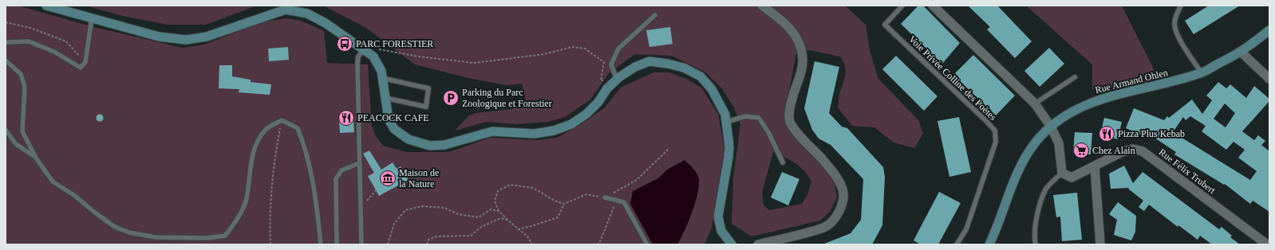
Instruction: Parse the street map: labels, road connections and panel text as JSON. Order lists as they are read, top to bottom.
{
  "streets": {
    "main road": ["Rue Armand Ohlen"],
    "street": ["Rue Félix Trubert"],
    "lane": ["Voie Privée Colline des Poètes"]
  },
  "places": {
    "bus stop": ["PARC FORESTIER"],
    "parking": ["Parking du Parc Zoologique et Forestier"],
    "restaurant": ["PEACOCK CAFE", "Pizza Plus Kebab"],
    "supermarket": ["Chez Alain"],
    "museum": ["Maison de la Nature"]
  }
}
